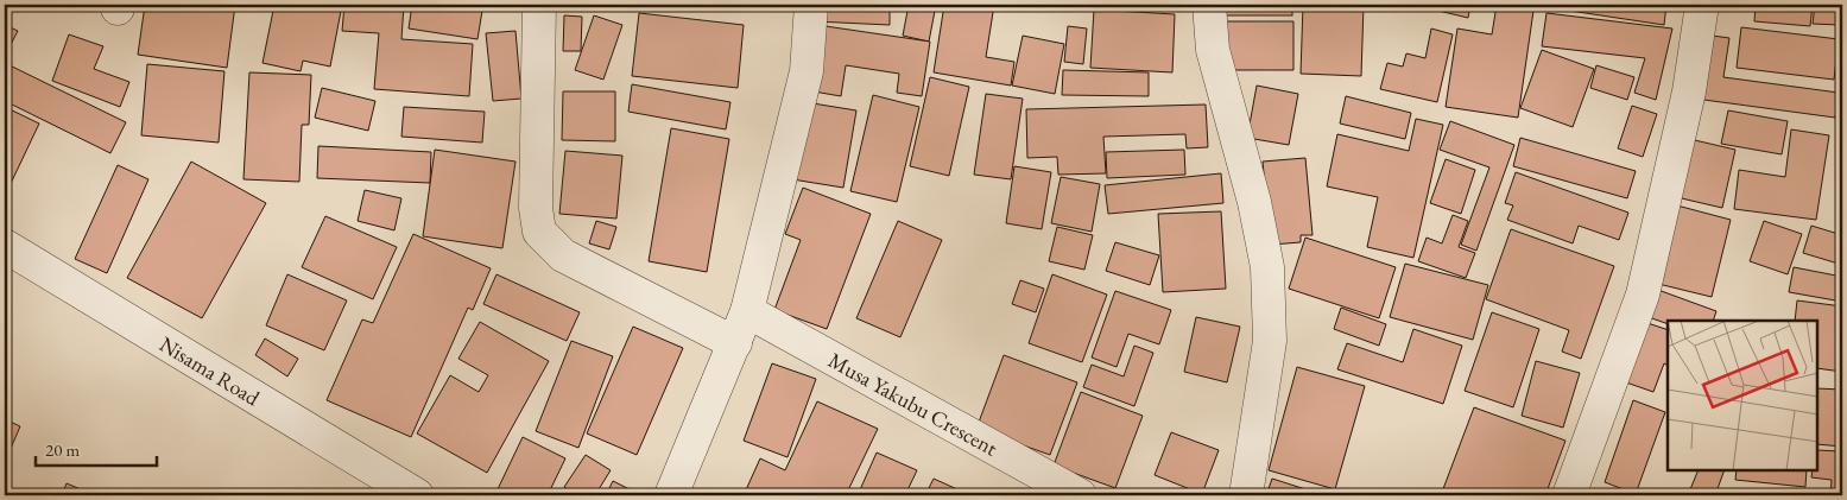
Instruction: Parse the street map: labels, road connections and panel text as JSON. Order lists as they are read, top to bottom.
{
  "streets": {
    "street": ["Nisama Road", "Musa Yakubu Crescent"]
  },
  "scale_bar": "20 m"
}
